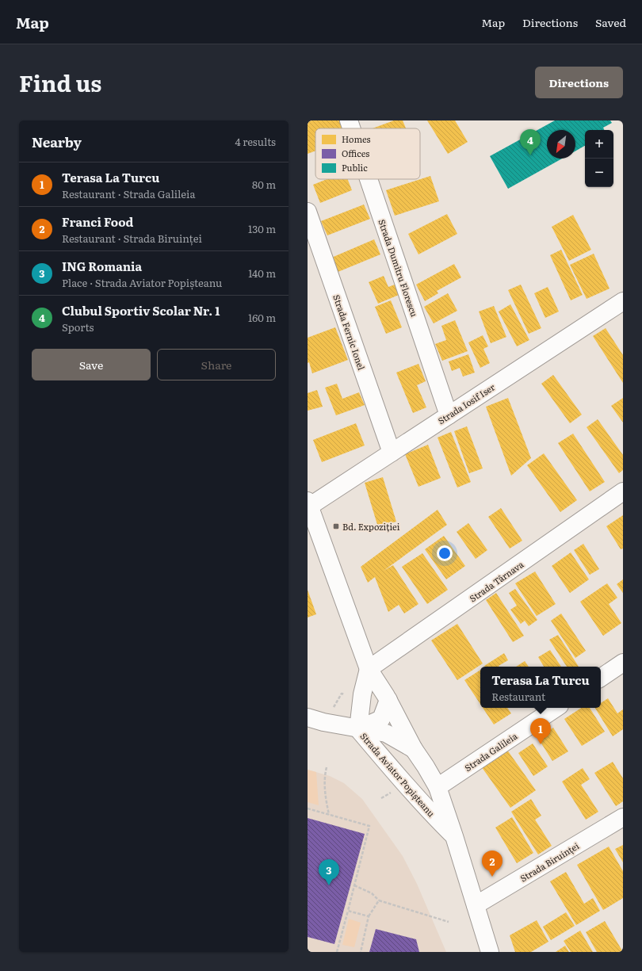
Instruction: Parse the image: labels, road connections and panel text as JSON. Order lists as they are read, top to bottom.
{
  "streets": {
    "street": [
      "Strada Dumitru Florescu",
      "Strada Fernic Ionel",
      "Strada Iosif Iser",
      "Strada Târnava",
      "Strada Galileia",
      "Strada Aviator Popișteanu",
      "Strada Biruinței"
    ]
  },
  "crossings": [
    ["Strada Dumitru Florescu", "Strada Iosif Iser"],
    ["Strada Fernic Ionel", "Strada Iosif Iser"],
    ["Strada Iosif Iser", "Strada Aviator Popișteanu"],
    ["Strada Târnava", "Strada Aviator Popișteanu"],
    ["Strada Galileia", "Strada Aviator Popișteanu"],
    ["Strada Aviator Popișteanu", "Strada Biruinței"]
  ],
  "places": {
    "transit": ["Bd. Expoziției"]
  },
  "legend": ["Homes", "Offices", "Public"],
  "north": "bottom left",
  "page": {
    "header": "Map",
    "nav": ["Map", "Directions", "Saved"],
    "title": "Find us",
    "buttons": [
      "Directions",
      ["Save", "Share"]
    ],
    "heading": ["Nearby", "4 results"],
    "pins": [
      "4",
      "1",
      "2",
      "3"
    ],
    "map_buttons": ["+", "−"],
    "list": [
      {
        "mark": "1",
        "name": "Terasa La Turcu",
        "note": "Restaurant · Strada Galileia",
        "value": "80 m"
      },
      {
        "mark": "2",
        "name": "Franci Food",
        "note": "Restaurant · Strada Biruinței",
        "value": "130 m"
      },
      {
        "mark": "3",
        "name": "ING Romania",
        "note": "Place · Strada Aviator Popișteanu",
        "value": "140 m"
      },
      {
        "mark": "4",
        "name": "Clubul Sportiv Scolar Nr. 1",
        "note": "Sports",
        "value": "160 m"
      }
    ],
    "popup": ["Terasa La Turcu", "Restaurant"]
  }
}
